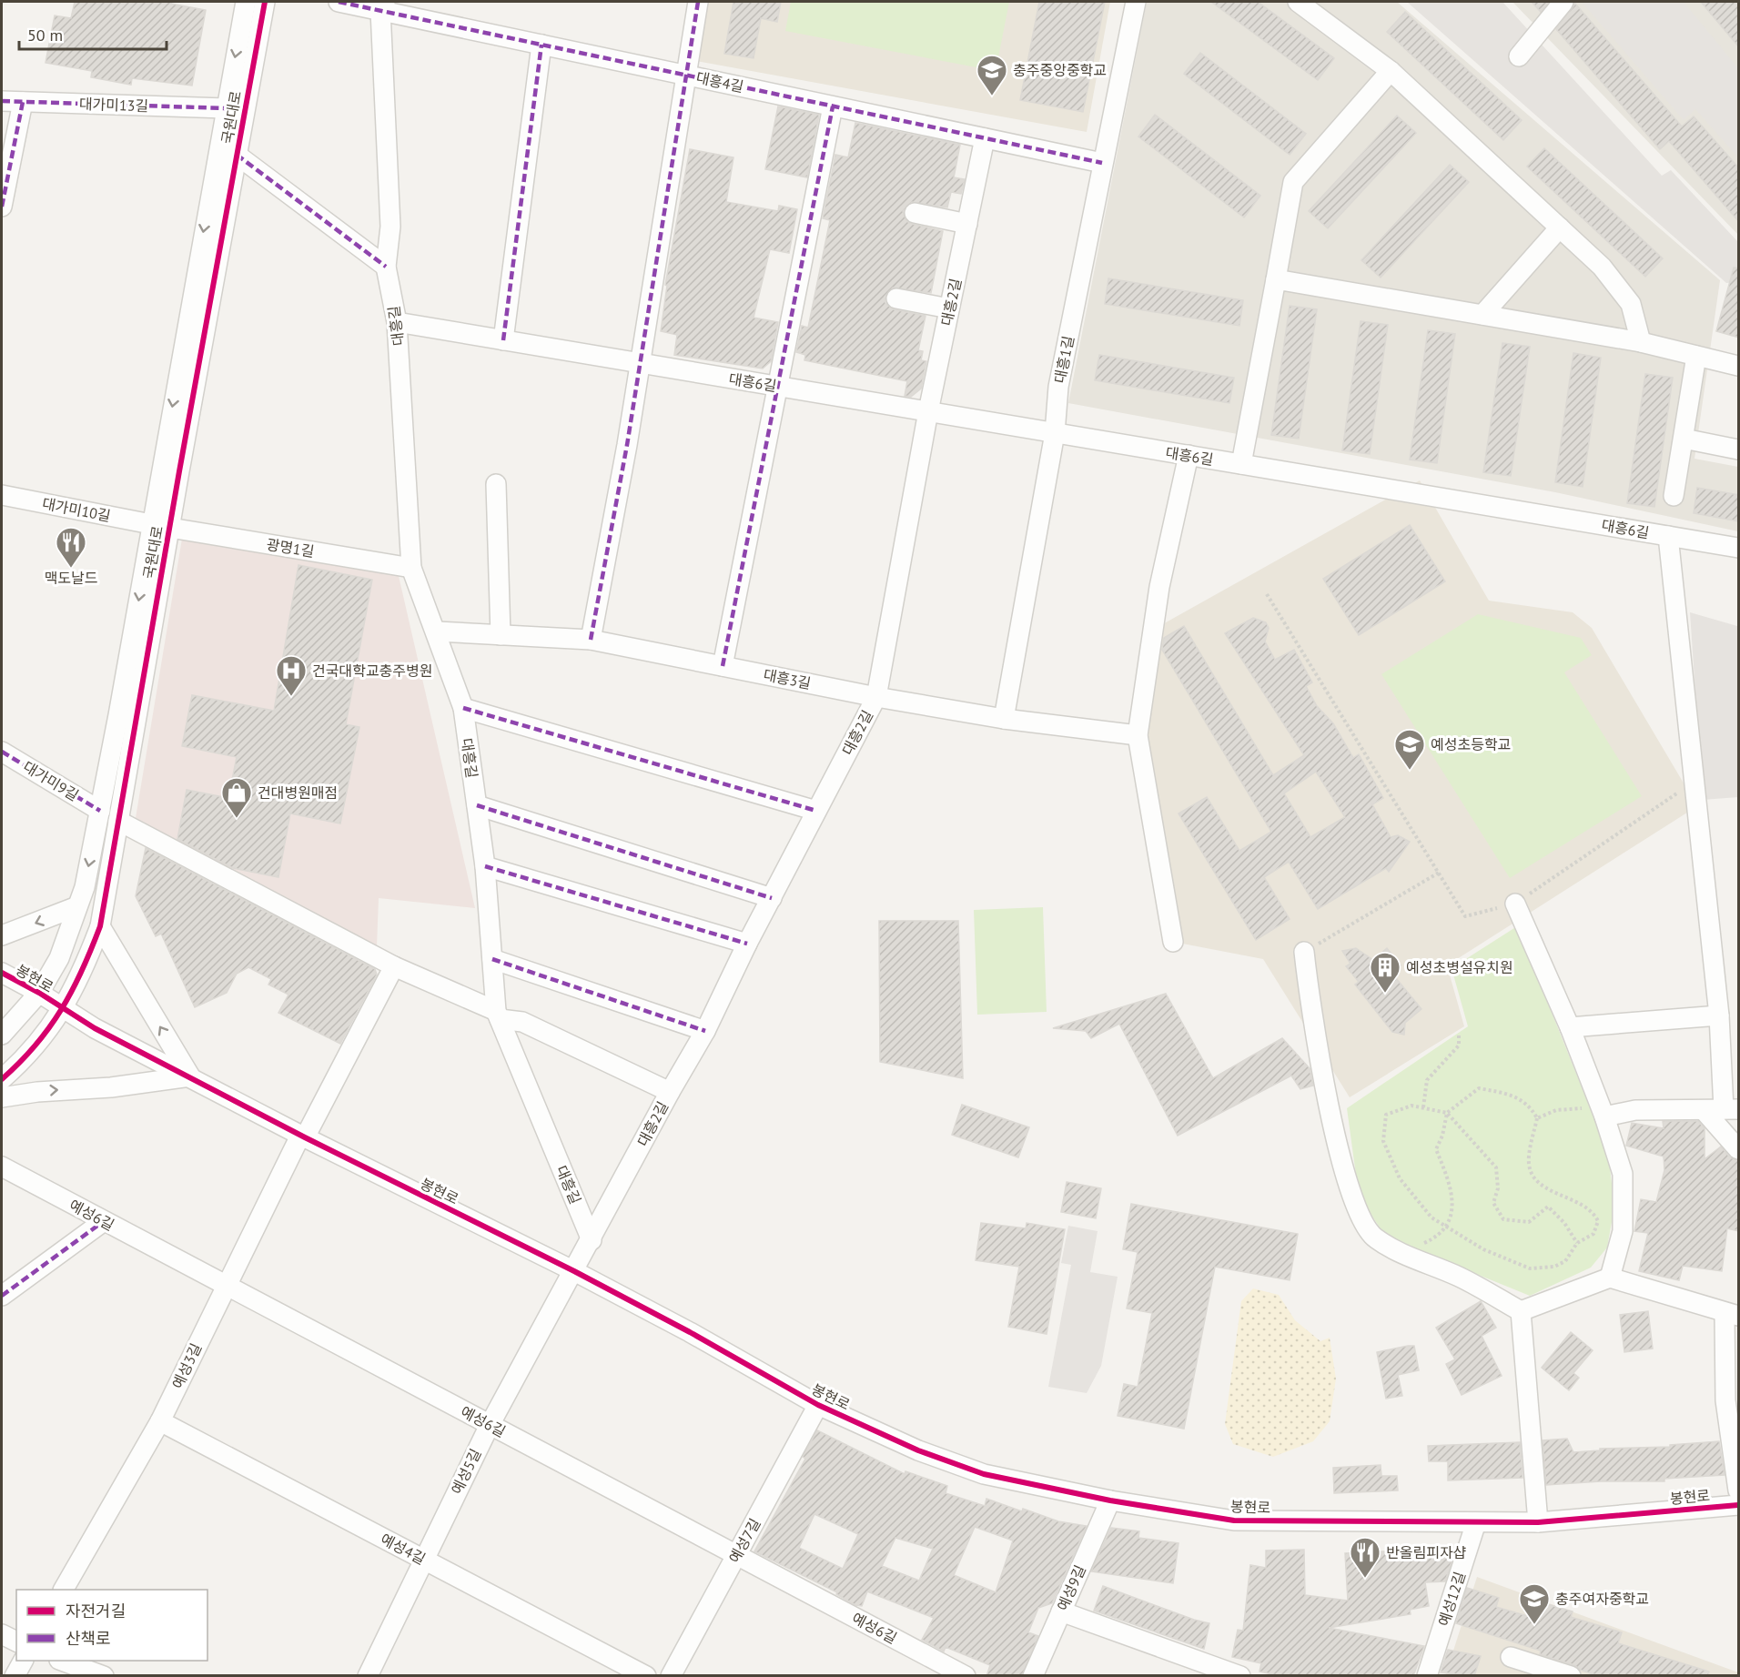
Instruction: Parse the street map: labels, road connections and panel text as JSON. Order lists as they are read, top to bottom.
{
  "streets": {
    "street": [
      "대흥4길",
      "대가미13길",
      "국원대로",
      "대흥2길",
      "대흥길",
      "대흥1길",
      "대흥6길",
      "대가미10길",
      "광명1길",
      "대흥3길",
      "대가미9길",
      "봉현로",
      "예성6길",
      "예성3길",
      "예성5길",
      "예성7길",
      "예성4길",
      "예성9길",
      "예성12길"
    ]
  },
  "crossings": [
    ["대흥4길", "대흥2길"],
    ["대흥4길", "대흥길"],
    ["대흥4길", "대흥1길"],
    ["대가미13길", "국원대로"],
    ["국원대로", "대가미10길"],
    ["국원대로", "광명1길"],
    ["국원대로", "대가미9길"],
    ["국원대로", "봉현로"],
    ["대흥2길", "대흥길"],
    ["대흥2길", "대흥6길"],
    ["대흥2길", "대흥3길"],
    ["대흥2길", "봉현로"],
    ["대흥2길", "예성5길"],
    ["대흥길", "대흥6길"],
    ["대흥길", "광명1길"],
    ["대흥길", "대흥3길"],
    ["대흥1길", "대흥6길"],
    ["대흥1길", "대흥3길"],
    ["대가미10길", "광명1길"],
    ["봉현로", "예성3길"],
    ["봉현로", "예성5길"],
    ["봉현로", "예성7길"],
    ["봉현로", "예성9길"],
    ["봉현로", "예성12길"],
    ["예성6길", "예성3길"],
    ["예성6길", "예성5길"],
    ["예성6길", "예성7길"],
    ["예성3길", "예성4길"],
    ["예성5길", "예성4길"]
  ],
  "places": {
    "school or university": ["충주중앙중학교", "예성초등학교", "충주여자중학교"],
    "restaurant": ["맥도날드", "반올림피자샵"],
    "hospital": ["건국대학교충주병원"],
    "shop": ["건대병원매점"],
    "building": ["예성초병설유치원"]
  },
  "legend": ["자전거길", "산책로"],
  "scale_bar": "50 m"
}
